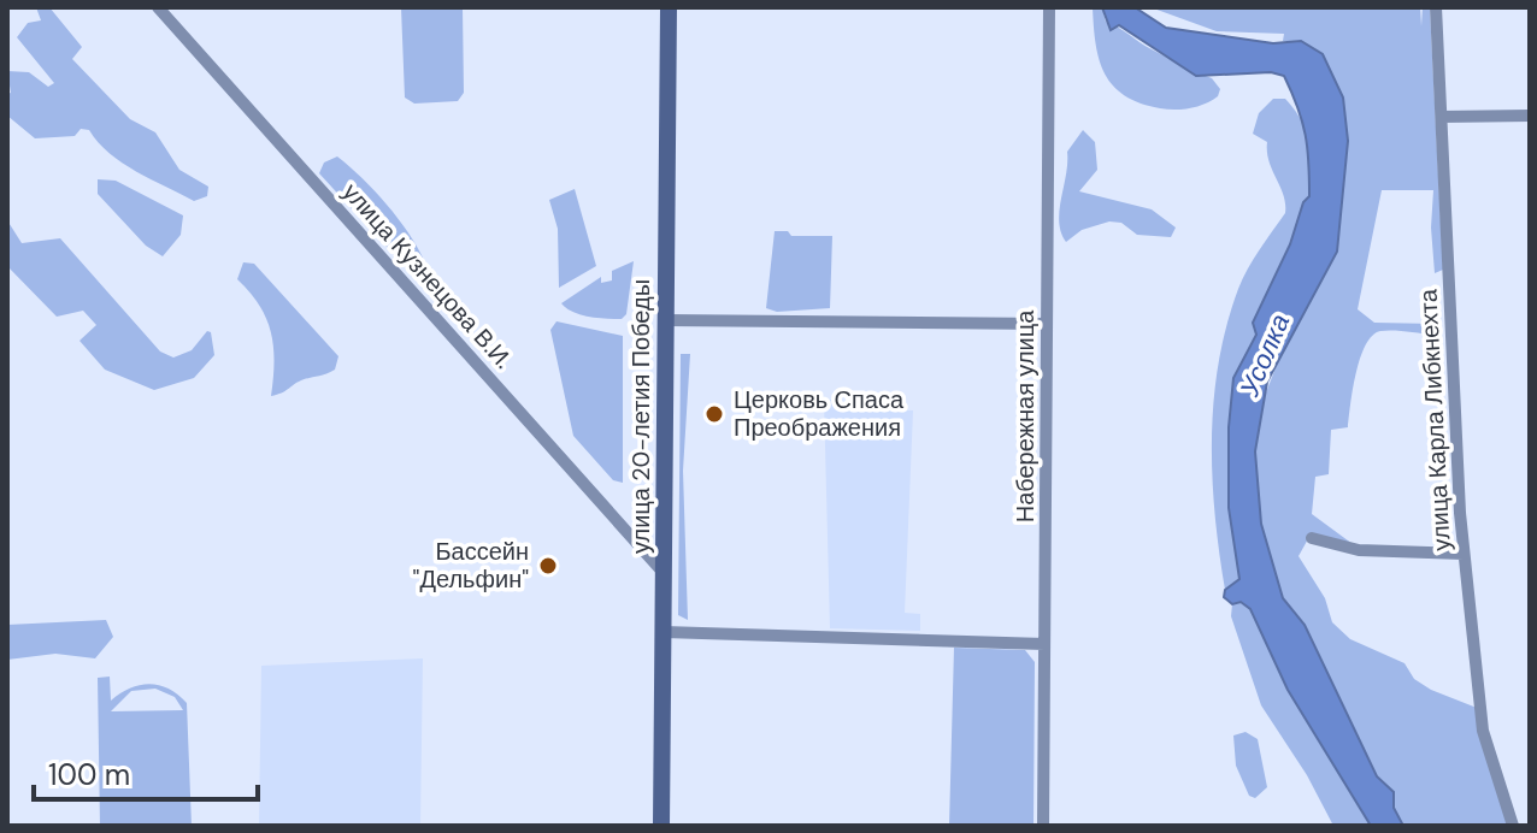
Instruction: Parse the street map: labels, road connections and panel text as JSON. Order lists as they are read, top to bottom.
{
  "streets": {
    "street": [
      "улица Кузнецова В.И.",
      "улица 20-летия Победы",
      "Набережная улица",
      "улица Карла Либкнехта"
    ]
  },
  "crossings": [
    ["улица Кузнецова В.И.", "улица 20-летия Победы"]
  ],
  "water": ["Усолка"],
  "places": ["Церковь Спаса Преображения", "Бассейн \"Дельфин\""],
  "scale_bar": "100 m"
}
